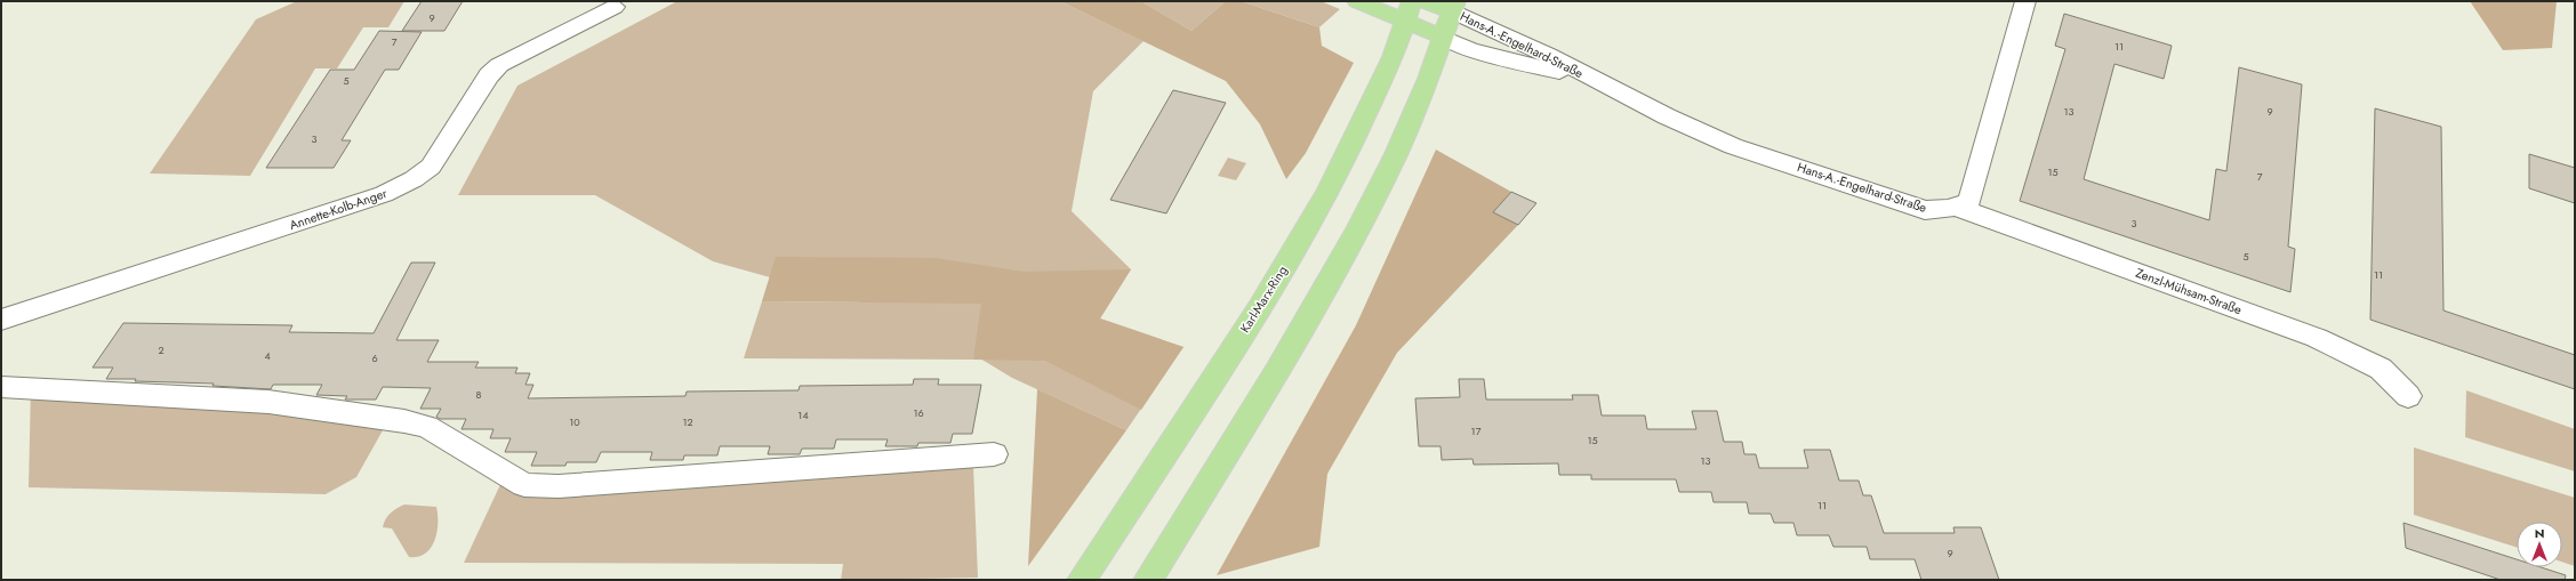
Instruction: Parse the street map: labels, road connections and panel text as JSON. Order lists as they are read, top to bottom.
{
  "streets": {
    "main road": ["Karl-Marx-Ring"],
    "street": ["Hans-A.-Engelhard-Straße", "Annette-Kolb-Anger", "Zenzl-Mühsam-Straße"]
  },
  "crossings": [
    ["Hans-A.-Engelhard-Straße", "Zenzl-Mühsam-Straße"]
  ],
  "house_numbers": [
    "9",
    "7",
    "11",
    "5",
    "13",
    "9",
    "3",
    "15",
    "7",
    "3",
    "5",
    "11",
    "2",
    "4",
    "6",
    "8",
    "16",
    "14",
    "10",
    "12",
    "17",
    "15",
    "13",
    "11",
    "9"
  ],
  "north": "top"
}
